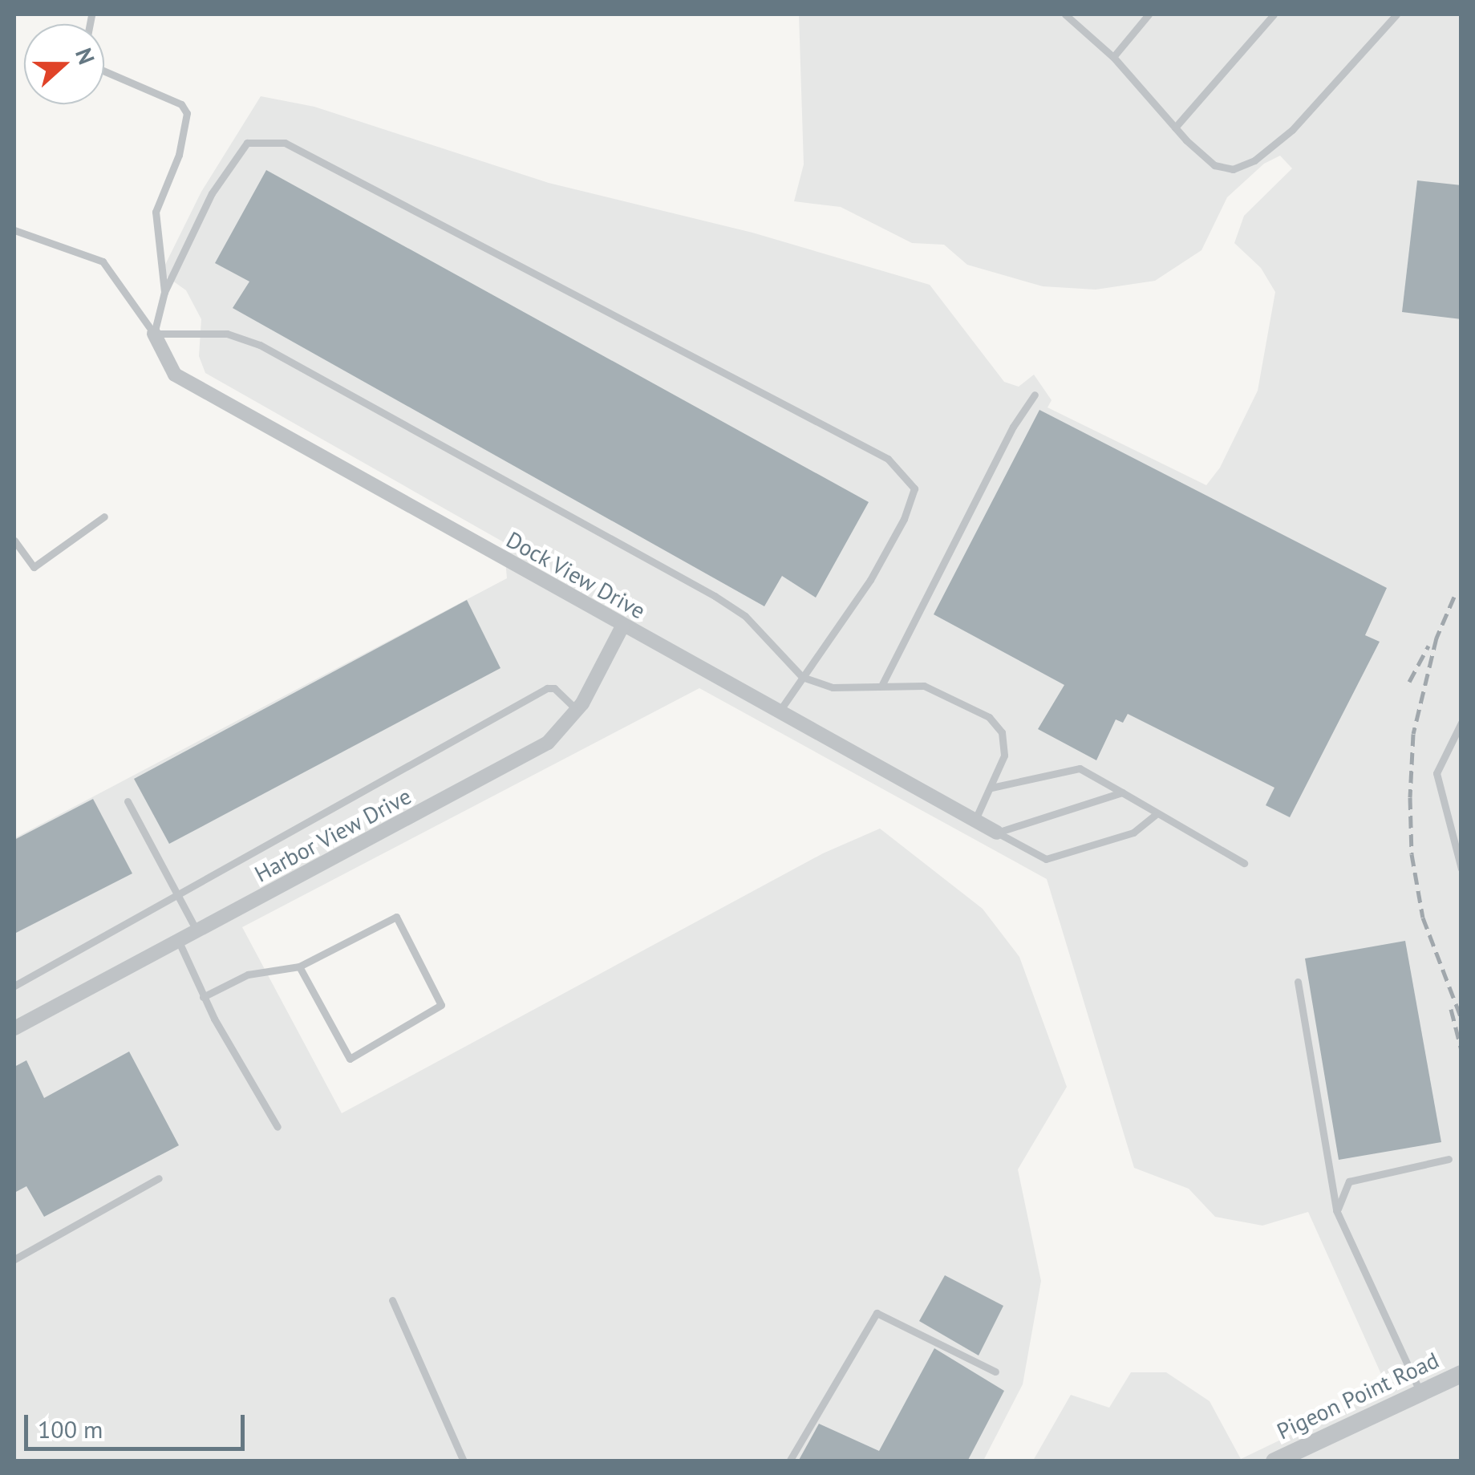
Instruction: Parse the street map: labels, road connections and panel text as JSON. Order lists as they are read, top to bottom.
{
  "streets": {
    "street": ["Dock View Drive", "Harbor View Drive", "Pigeon Point Road"]
  },
  "crossings": [
    ["Dock View Drive", "Harbor View Drive"]
  ],
  "scale_bar": "100 m",
  "north": "right"
}
